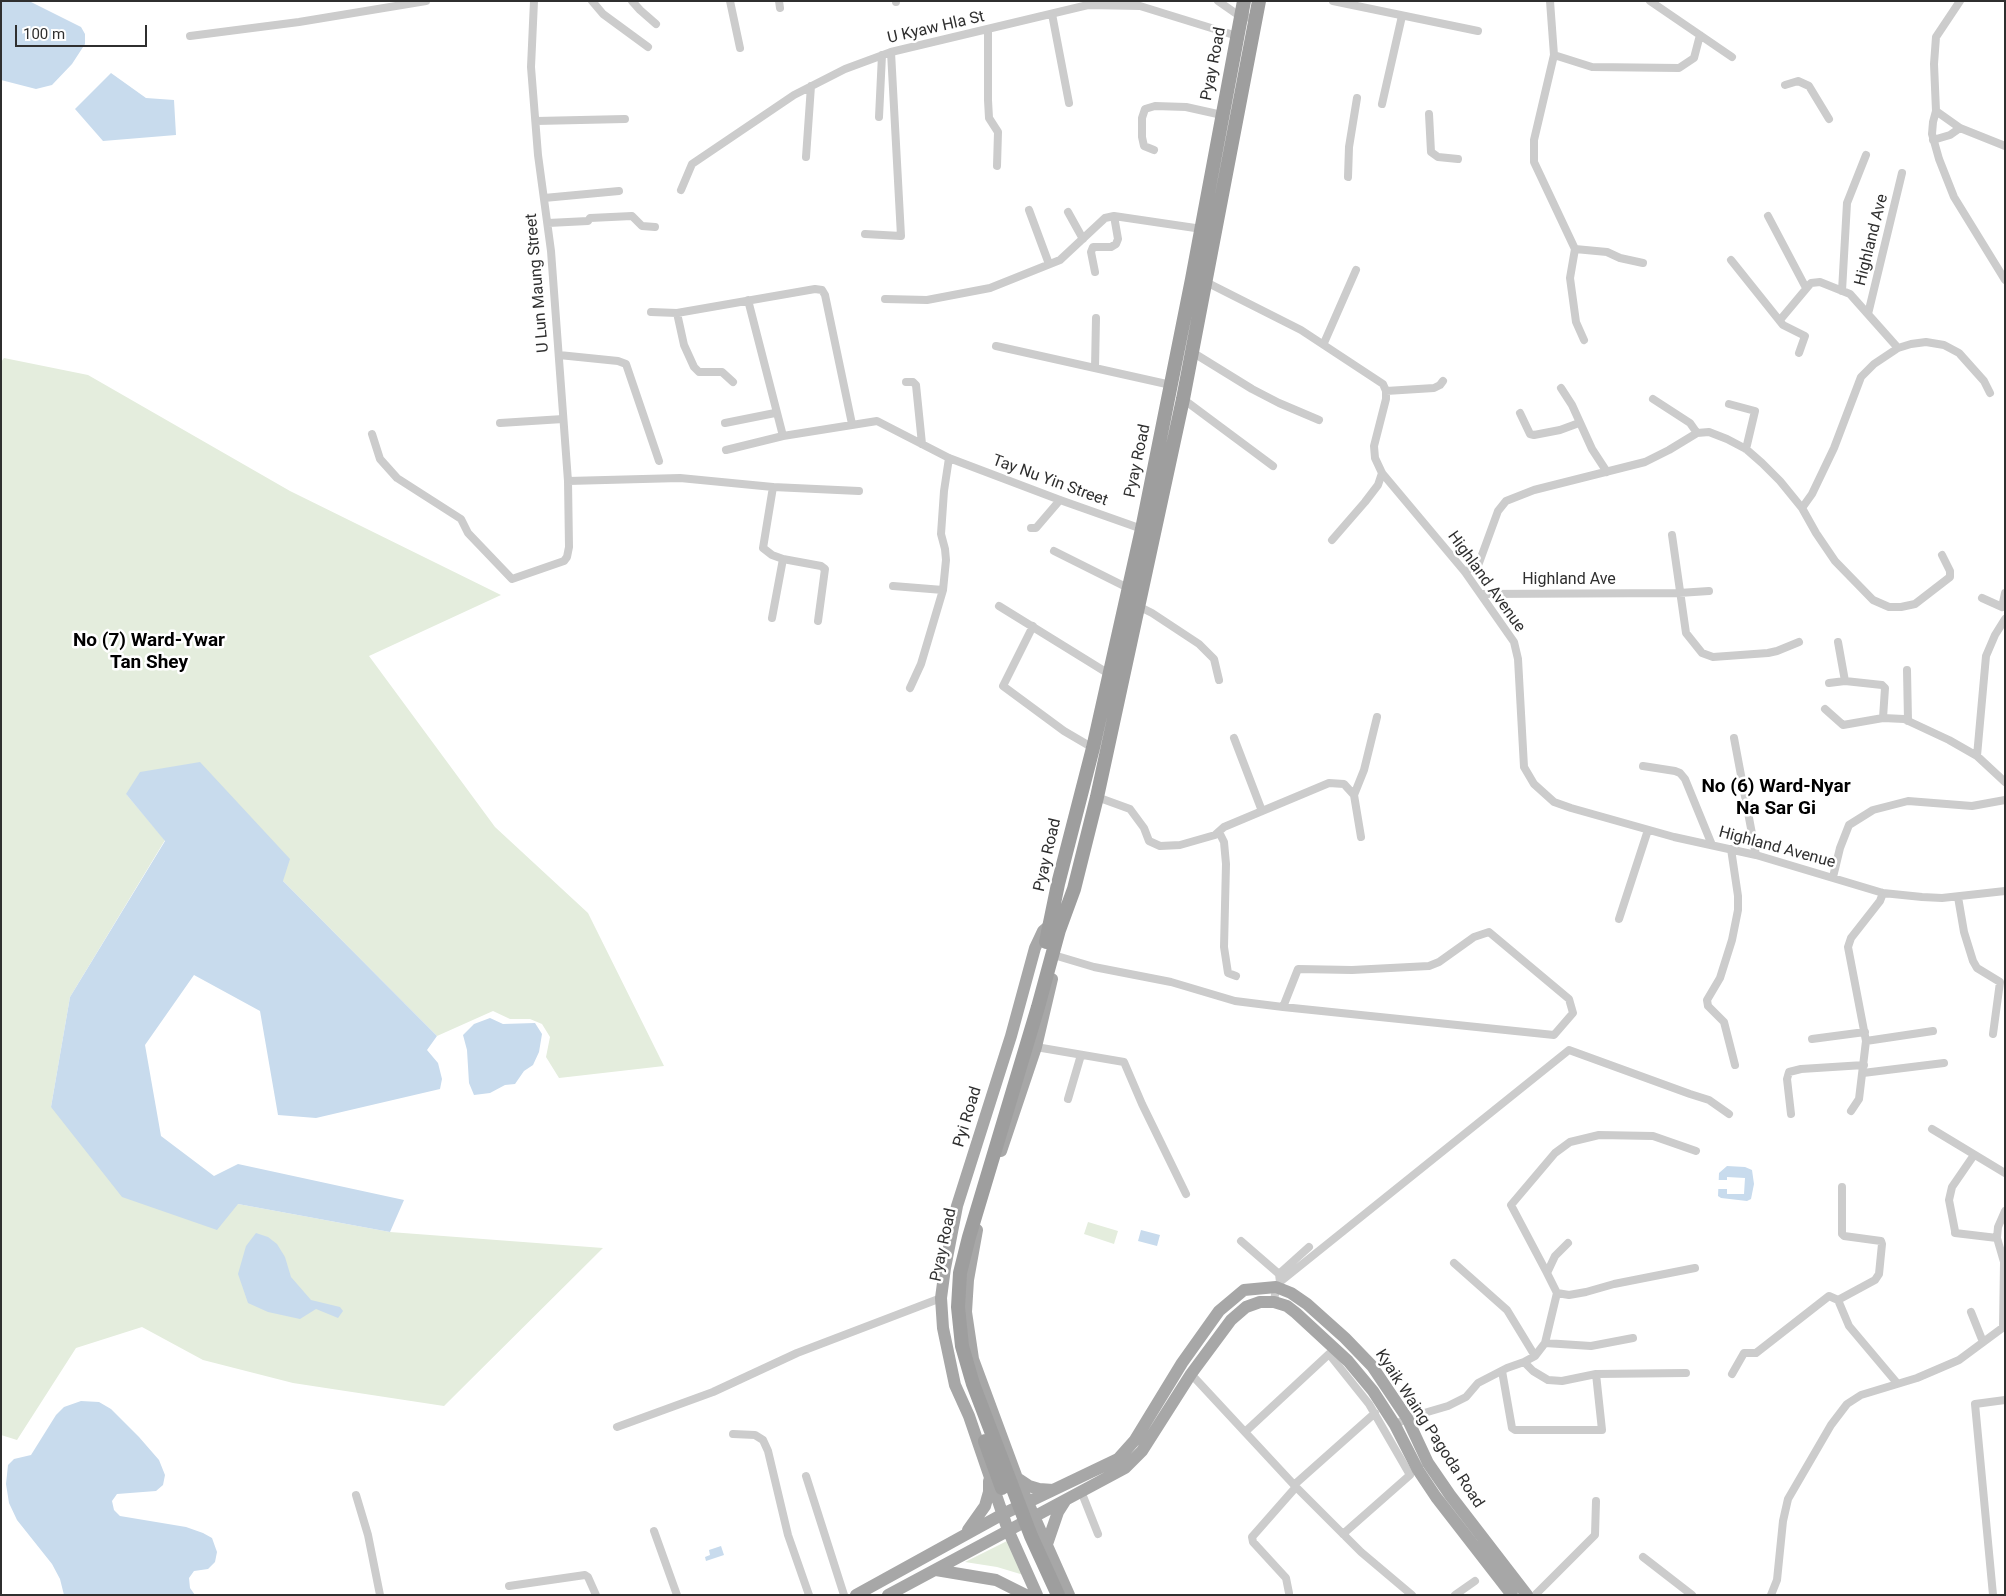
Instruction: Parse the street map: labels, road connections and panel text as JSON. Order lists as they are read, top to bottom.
{
  "streets": {
    "highway": ["Pyay Road"],
    "main road": ["Pyi Road", "Kyaik Waing Pagoda Road"],
    "street": [
      "U Kyaw Hla St",
      "Highland Ave",
      "U Lun Maung Street",
      "Tay Nu Yin Street",
      "Highland Avenue"
    ]
  },
  "crossings": [
    ["U Kyaw Hla St", "Pyay Road"],
    ["Pyay Road", "Tay Nu Yin Street"],
    ["Pyay Road", "Pyi Road"],
    ["Highland Ave", "Highland Avenue"]
  ],
  "districts": ["No (7) Ward-Ywar Tan Shey", "No (6) Ward-Nyar Na Sar Gi"],
  "scale_bar": "100 m"
}
